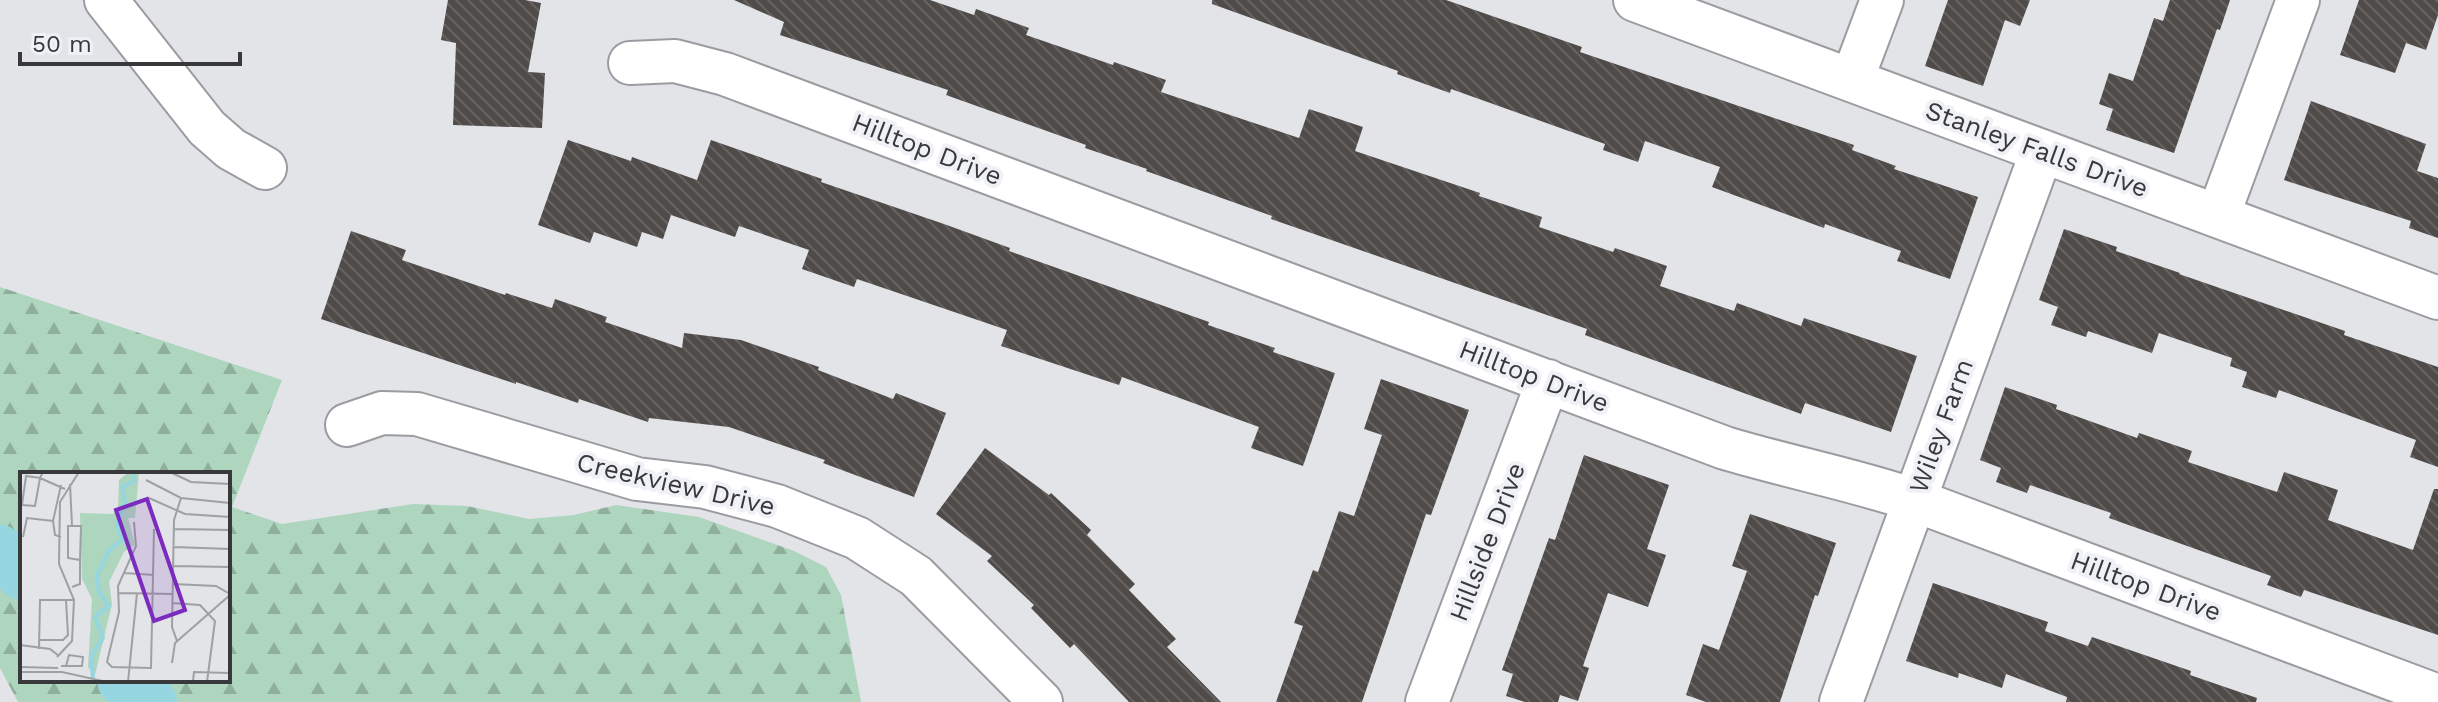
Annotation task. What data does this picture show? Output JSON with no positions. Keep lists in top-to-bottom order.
{
  "streets": {
    "street": [
      "Hilltop Drive",
      "Stanley Falls Drive",
      "Wiley Farm",
      "Creekview Drive",
      "Hillside Drive"
    ]
  },
  "crossings": [
    ["Hilltop Drive", "Wiley Farm"],
    ["Hilltop Drive", "Hillside Drive"],
    ["Stanley Falls Drive", "Wiley Farm"]
  ],
  "scale_bar": "50 m"
}
